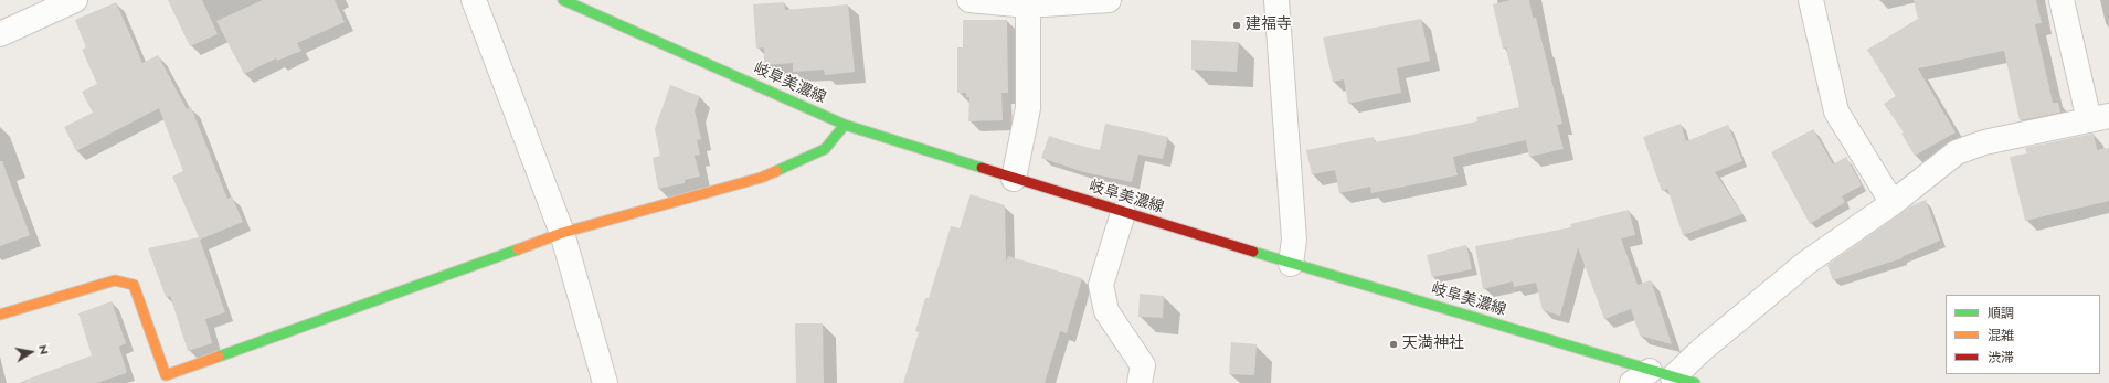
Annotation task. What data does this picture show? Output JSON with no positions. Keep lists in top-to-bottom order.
{
  "streets": {
    "main road": ["岐阜美濃線"]
  },
  "places": ["建福寺", "天満神社"],
  "legend": ["順調", "混雑", "渋滞"],
  "north": "right"
}
